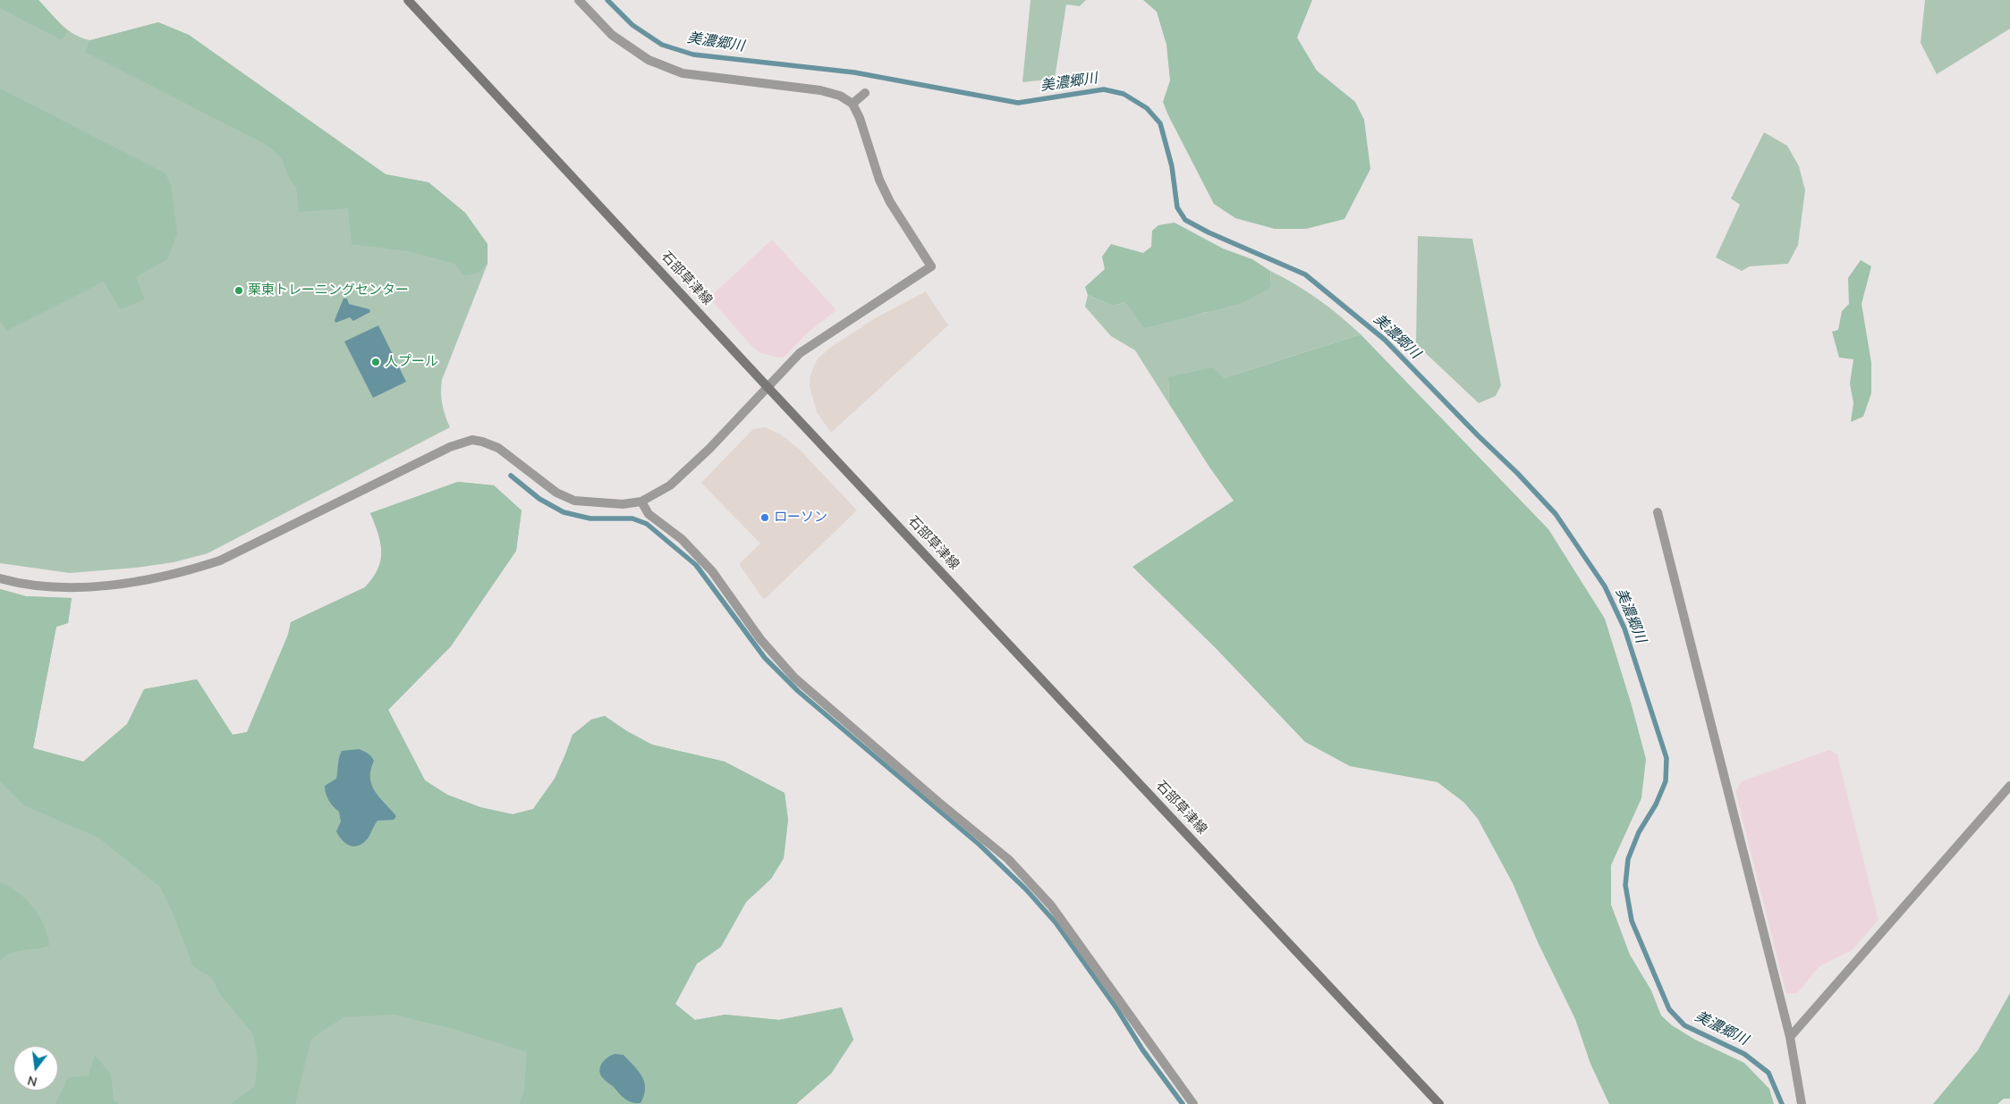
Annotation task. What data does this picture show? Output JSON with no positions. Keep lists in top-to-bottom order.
{
  "streets": {
    "main road": ["石部草津線"]
  },
  "water": ["美濃郷川"],
  "places": ["栗東トレーニングセンター", "人プール", "ローソン"],
  "north": "bottom"
}
